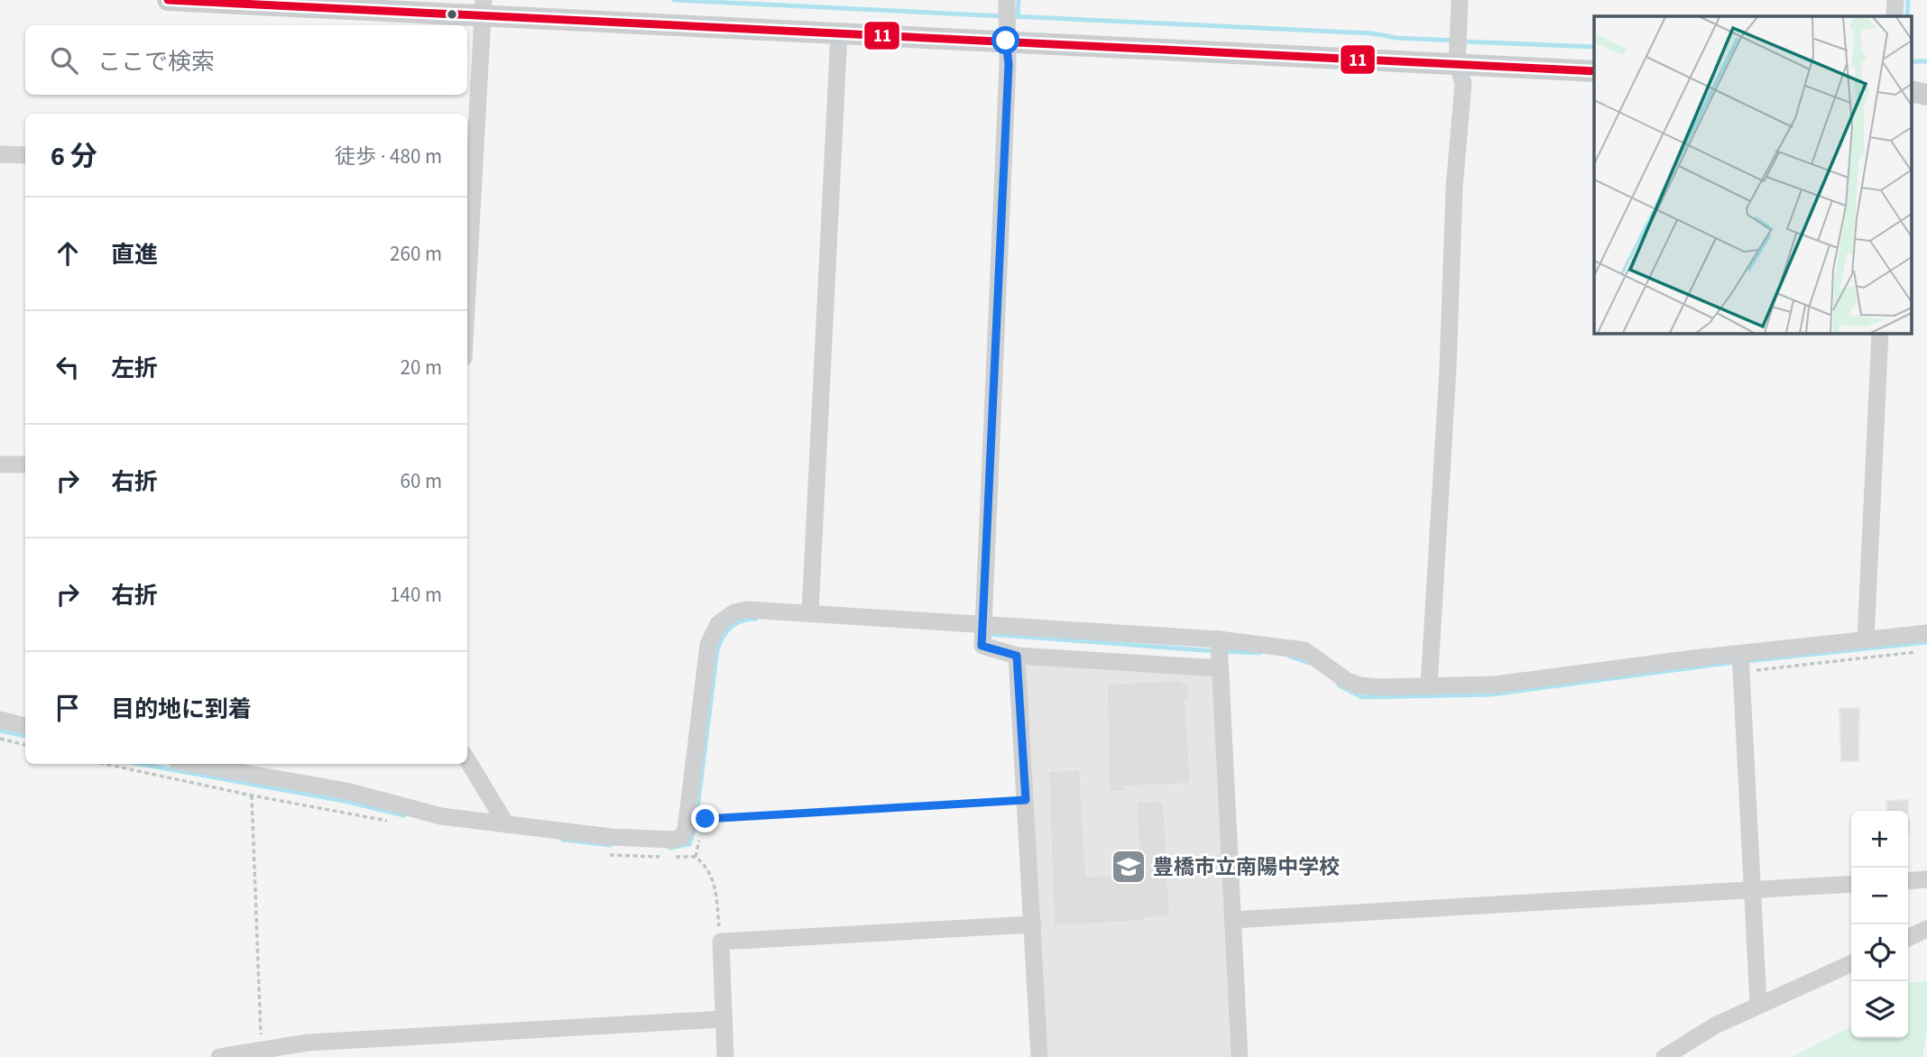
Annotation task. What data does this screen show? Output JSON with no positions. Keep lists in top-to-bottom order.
{
  "places": {
    "school or university": ["豊橋市立南陽中学校"]
  },
  "lines": ["transit line 11"],
  "page": {
    "search": "ここで検索",
    "heading": ["6 分", "徒歩 · 480 m"],
    "list": [
      ["直進", "260 m"],
      ["左折", "20 m"],
      ["右折", "60 m"],
      ["右折", "140 m"],
      "目的地に到着"
    ],
    "map_buttons": ["+", "−"]
  }
}
